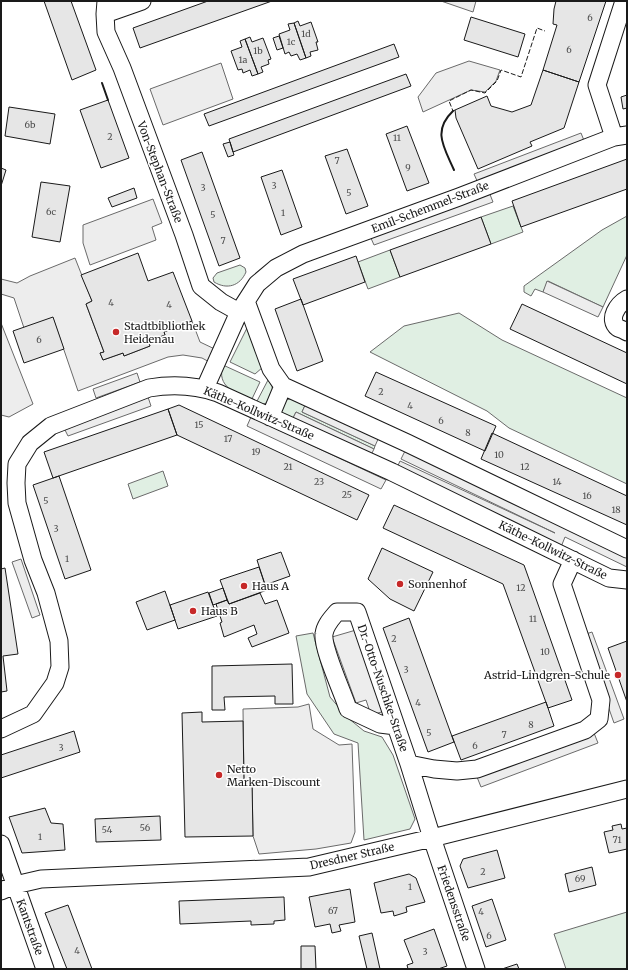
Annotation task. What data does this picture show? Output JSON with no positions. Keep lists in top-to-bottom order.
{
  "streets": {
    "street": [
      "Von-Stephan-Straße",
      "Emil-Schemmel-Straße",
      "Käthe-Kollwitz-Straße",
      "Dr.-Otto-Nuschke-Straße",
      "Dresdner Straße",
      "Friedensstraße",
      "Kantstraße"
    ]
  },
  "crossings": [
    ["Von-Stephan-Straße", "Emil-Schemmel-Straße"],
    ["Emil-Schemmel-Straße", "Käthe-Kollwitz-Straße"],
    ["Käthe-Kollwitz-Straße", "Dr.-Otto-Nuschke-Straße"],
    ["Dr.-Otto-Nuschke-Straße", "Dresdner Straße"],
    ["Dr.-Otto-Nuschke-Straße", "Friedensstraße"],
    ["Dresdner Straße", "Friedensstraße"],
    ["Dresdner Straße", "Kantstraße"]
  ],
  "places": [
    "Stadtbibliothek Heidenau",
    "Sonnenhof",
    "Haus A",
    "Haus B",
    "Astrid-Lindgren-Schule",
    "Netto Marken-Discount"
  ],
  "house_numbers": [
    "6",
    "1d",
    "1c",
    "6",
    "1b",
    "1a",
    "6b",
    "2",
    "11",
    "7",
    "9",
    "3",
    "3",
    "5",
    "6c",
    "1",
    "5",
    "7",
    "4",
    "4",
    "6",
    "2",
    "4",
    "6",
    "15",
    "8",
    "17",
    "19",
    "10",
    "21",
    "12",
    "23",
    "14",
    "25",
    "16",
    "5",
    "18",
    "3",
    "1",
    "12",
    "11",
    "2",
    "10",
    "3",
    "4",
    "8",
    "5",
    "7",
    "6",
    "3",
    "56",
    "54",
    "1",
    "71",
    "2",
    "69",
    "1",
    "67",
    "4",
    "6",
    "4",
    "3"
  ]
}
